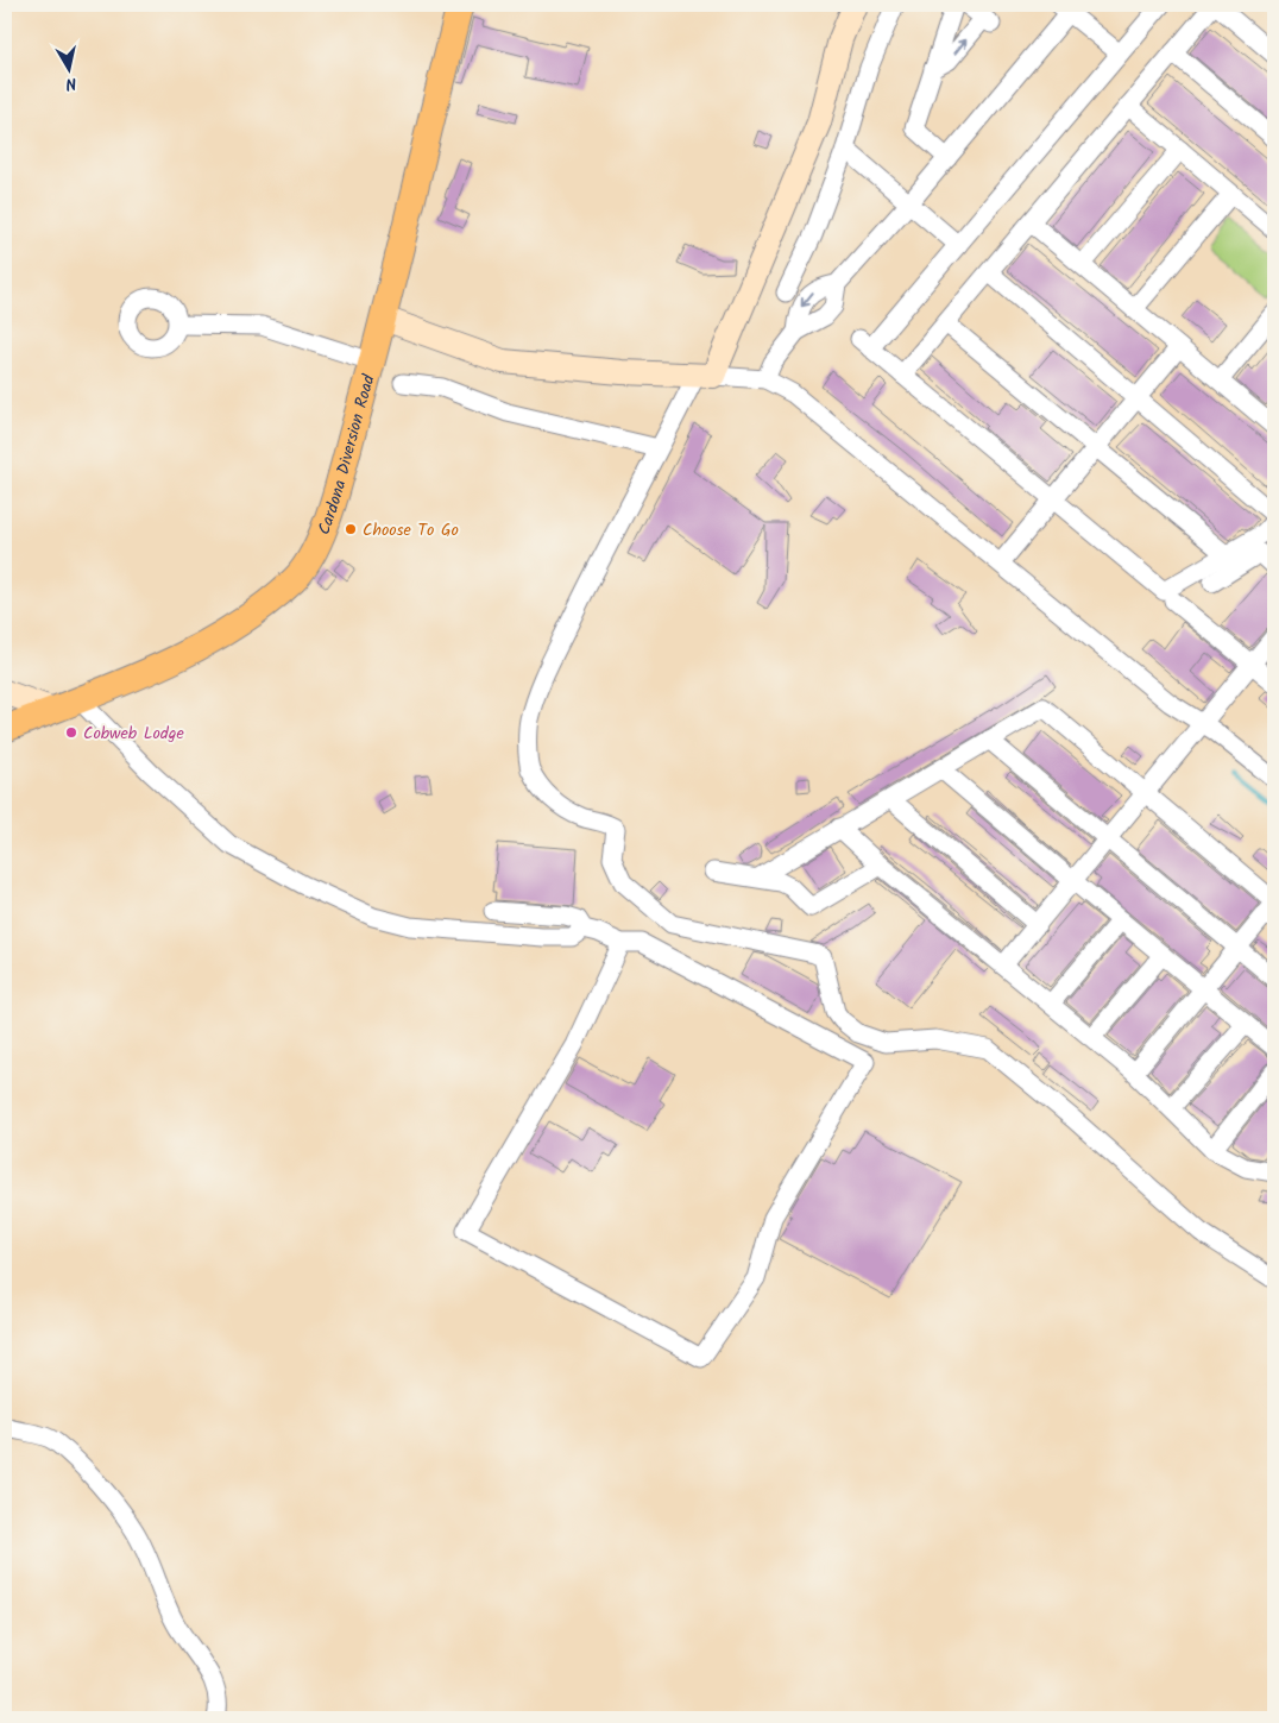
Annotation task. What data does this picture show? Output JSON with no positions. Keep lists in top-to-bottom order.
{
  "streets": {
    "main road": ["Cardona Diversion Road"]
  },
  "places": ["Choose To Go", "Cobweb Lodge"],
  "north": "bottom"
}
